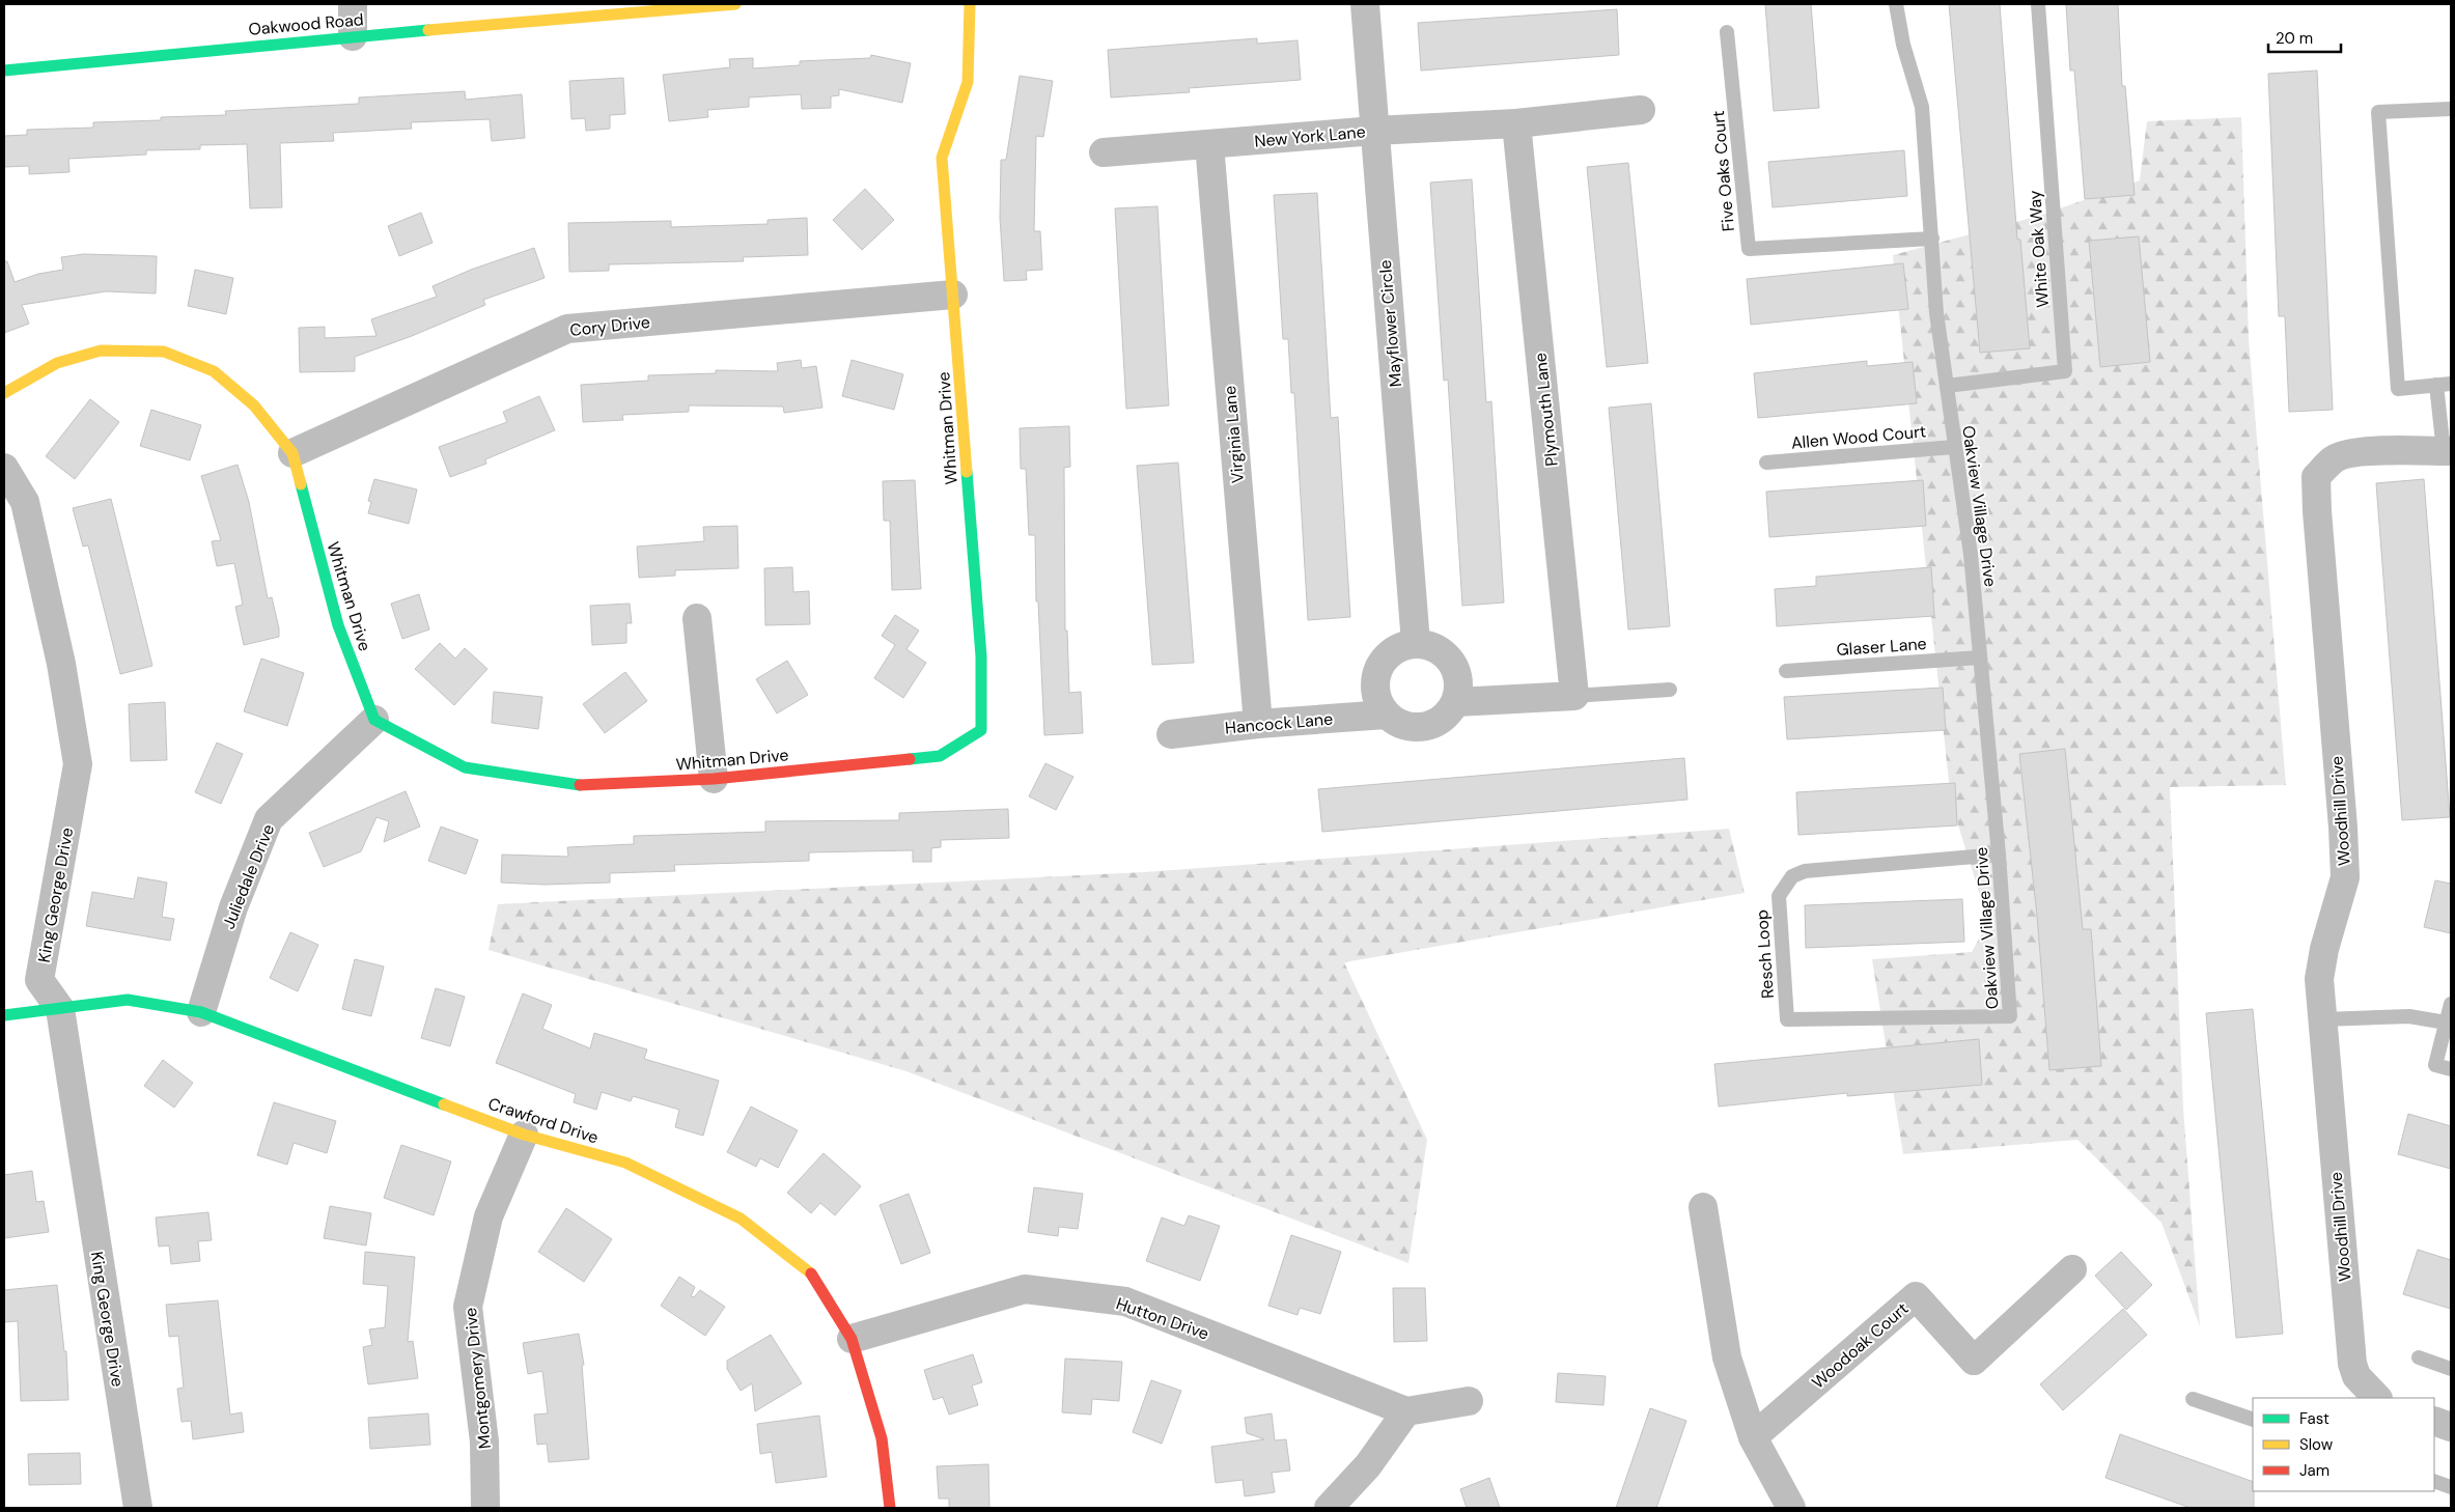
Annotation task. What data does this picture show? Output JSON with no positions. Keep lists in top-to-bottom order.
{
  "streets": {
    "street": [
      "Oakwood Road",
      "New York Lane",
      "Mayflower Circle",
      "Cory Drive",
      "Plymouth Lane",
      "Whitman Drive",
      "Virginia Lane",
      "Hancock Lane",
      "Woodhill Drive",
      "Juliedale Drive",
      "King George Drive",
      "Crawford Drive",
      "Hutton Drive",
      "Woodoak Court",
      "Montgomery Drive"
    ],
    "lane": [
      "Five Oaks Court",
      "White Oak Way",
      "Allen Wood Court",
      "Oakview Village Drive",
      "Glaser Lane",
      "Resch Loop"
    ]
  },
  "crossings": [
    ["New York Lane", "Mayflower Circle"],
    ["New York Lane", "Plymouth Lane"],
    ["New York Lane", "Virginia Lane"],
    ["Five Oaks Court", "Oakview Village Drive"],
    ["White Oak Way", "Oakview Village Drive"],
    ["Mayflower Circle", "Hancock Lane"],
    ["Cory Drive", "Whitman Drive"],
    ["Whitman Drive", "Juliedale Drive"],
    ["Virginia Lane", "Hancock Lane"],
    ["Allen Wood Court", "Oakview Village Drive"],
    ["Oakview Village Drive", "Glaser Lane"],
    ["Oakview Village Drive", "Resch Loop"],
    ["Juliedale Drive", "Crawford Drive"],
    ["King George Drive", "Crawford Drive"],
    ["Crawford Drive", "Hutton Drive"],
    ["Crawford Drive", "Montgomery Drive"]
  ],
  "legend": ["Fast", "Slow", "Jam"],
  "scale_bar": "20 m"
}
